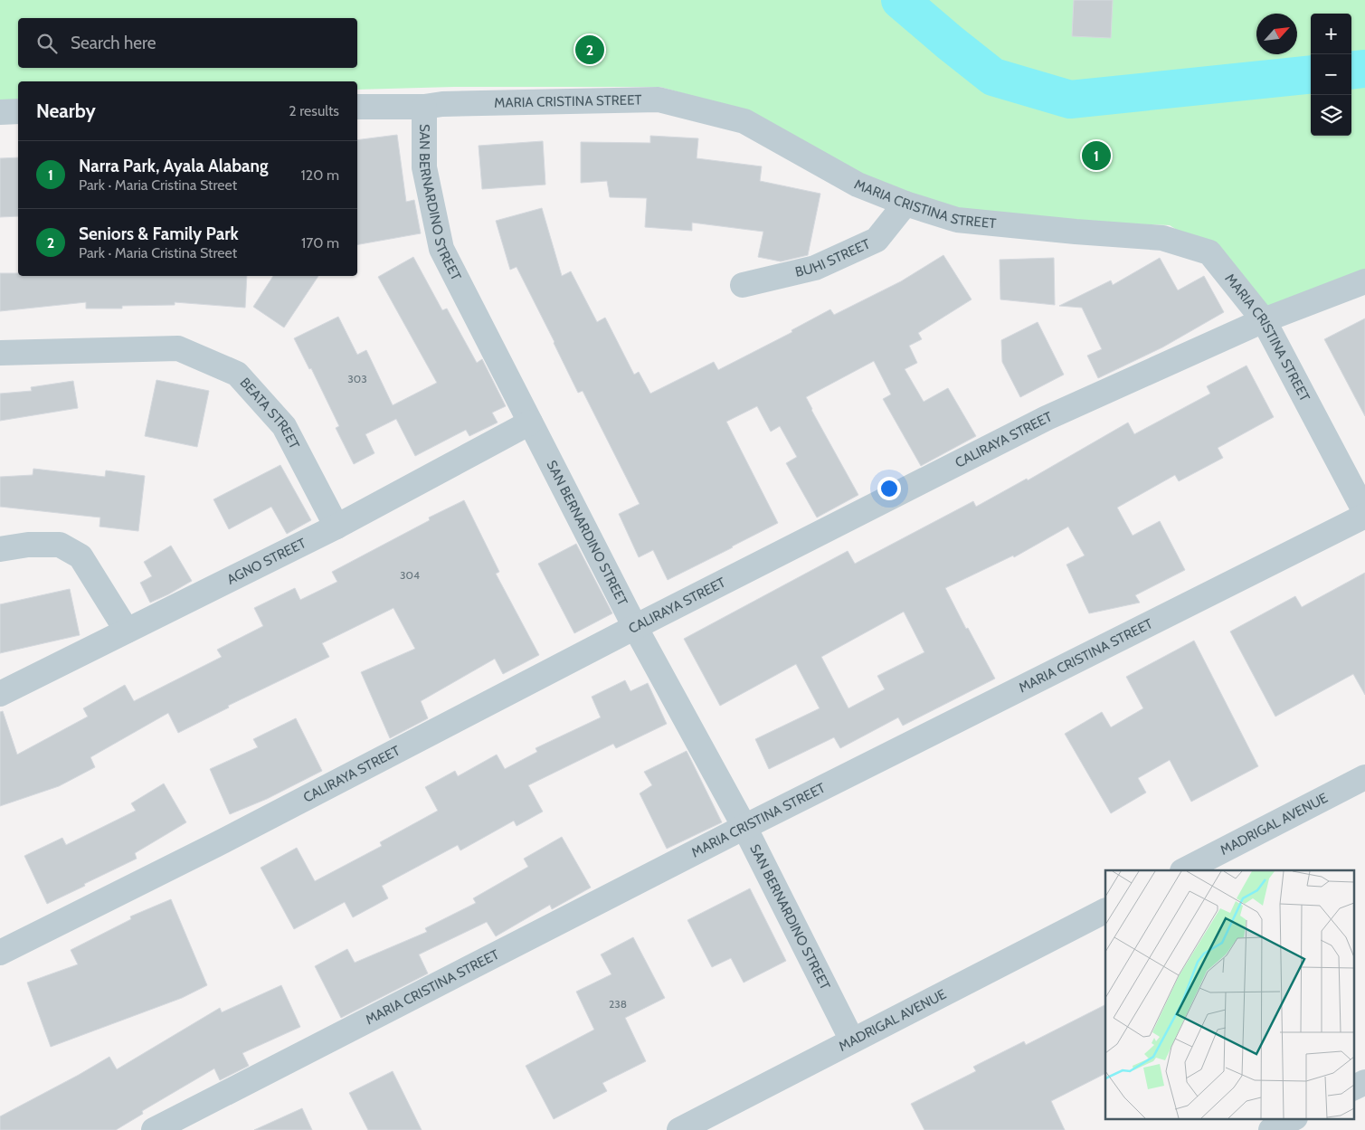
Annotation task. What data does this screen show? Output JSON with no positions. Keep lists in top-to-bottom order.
{
  "streets": {
    "street": [
      "MARIA CRISTINA STREET",
      "SAN BERNARDINO STREET",
      "BUHI STREET",
      "BEATA STREET",
      "CALIRAYA STREET",
      "AGNO STREET",
      "MADRIGAL AVENUE"
    ]
  },
  "crossings": [
    ["MARIA CRISTINA STREET", "SAN BERNARDINO STREET"],
    ["MARIA CRISTINA STREET", "BUHI STREET"],
    ["MARIA CRISTINA STREET", "CALIRAYA STREET"],
    ["SAN BERNARDINO STREET", "CALIRAYA STREET"],
    ["SAN BERNARDINO STREET", "AGNO STREET"],
    ["SAN BERNARDINO STREET", "MADRIGAL AVENUE"],
    ["BEATA STREET", "AGNO STREET"]
  ],
  "house_numbers": ["303", "304", "238"],
  "north": "top right",
  "page": {
    "map_buttons": ["+", "−"],
    "search": "Search here",
    "pins": ["2", "1"],
    "heading": ["Nearby", "2 results"],
    "list": [
      {
        "mark": "1",
        "name": "Narra Park, Ayala Alabang",
        "note": "Park · Maria Cristina Street",
        "value": "120 m"
      },
      {
        "mark": "2",
        "name": "Seniors & Family Park",
        "note": "Park · Maria Cristina Street",
        "value": "170 m"
      }
    ]
  }
}
